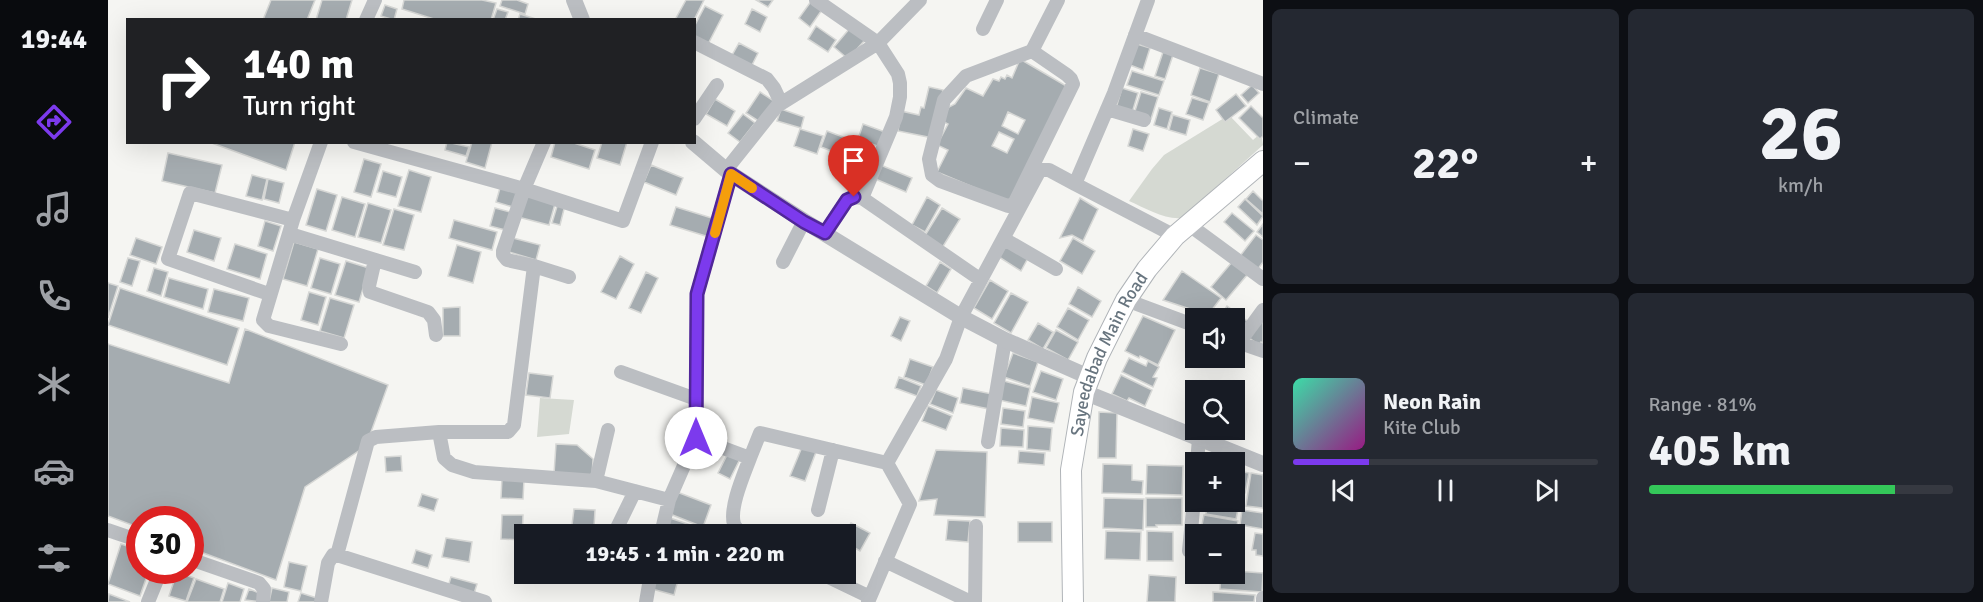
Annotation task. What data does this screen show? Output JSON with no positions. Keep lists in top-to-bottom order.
{
  "streets": {
    "main road": ["Sayeedabad Main Road"]
  },
  "page": {
    "tabs": "19:44",
    "tile": [
      "Climate",
      ["26", "km/h"],
      ["Range · 81%", "405 km"]
    ],
    "turn": ["140 m", "Turn right"],
    "heat": ["−", "22°", "+"],
    "map_buttons": ["+", "−"],
    "song": ["Neon Rain", "Kite Club"],
    "limit": "30",
    "trip": "19:45 · 1 min · 220 m"
  }
}
